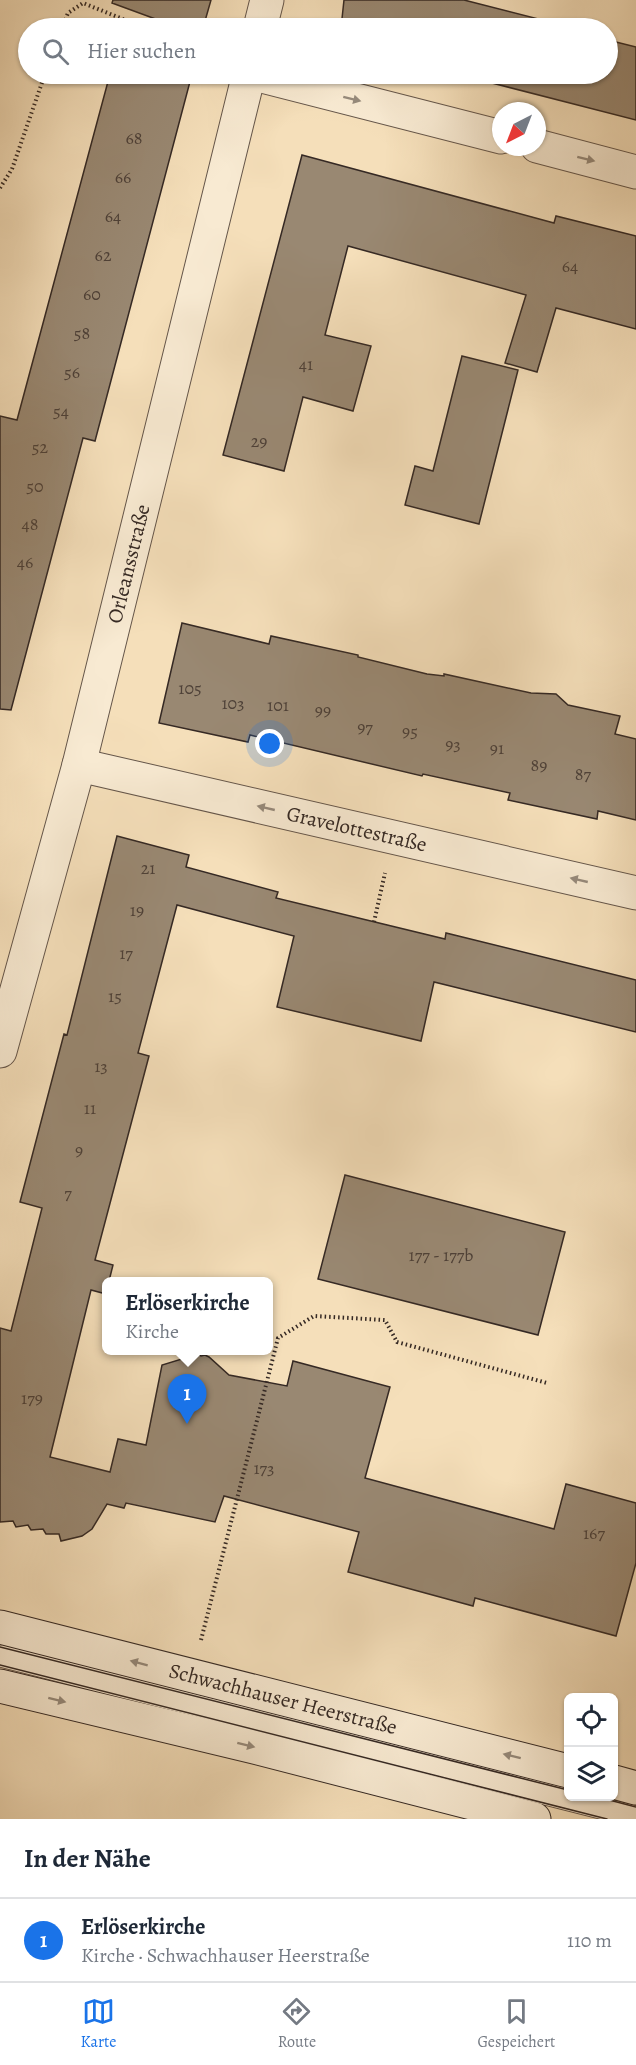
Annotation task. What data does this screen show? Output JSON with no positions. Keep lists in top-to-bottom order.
{
  "streets": {
    "street": ["Orleansstraße", "Gravelottestraße", "Schwachhauser Heerstraße"]
  },
  "crossings": [
    ["Orleansstraße", "Gravelottestraße"]
  ],
  "one_way": ["Gravelottestraße"],
  "house_numbers": [
    "68",
    "66",
    "64",
    "62",
    "64",
    "60",
    "58",
    "41",
    "56",
    "54",
    "29",
    "52",
    "50",
    "48",
    "46",
    "105",
    "103",
    "101",
    "99",
    "97",
    "95",
    "93",
    "91",
    "89",
    "87",
    "21",
    "19",
    "17",
    "15",
    "13",
    "11",
    "9",
    "7",
    "177 - 177b",
    "179",
    "173",
    "167"
  ],
  "north": "bottom left",
  "page": {
    "search": "Hier suchen",
    "popup": ["Erlöserkirche", "Kirche"],
    "pins": "1",
    "heading": "In der Nähe",
    "list": [
      {
        "mark": "1",
        "name": "Erlöserkirche",
        "note": "Kirche · Schwachhauser Heerstraße",
        "value": "110 m"
      }
    ],
    "nav": ["Karte", "Route", "Gespeichert"]
  }
}
